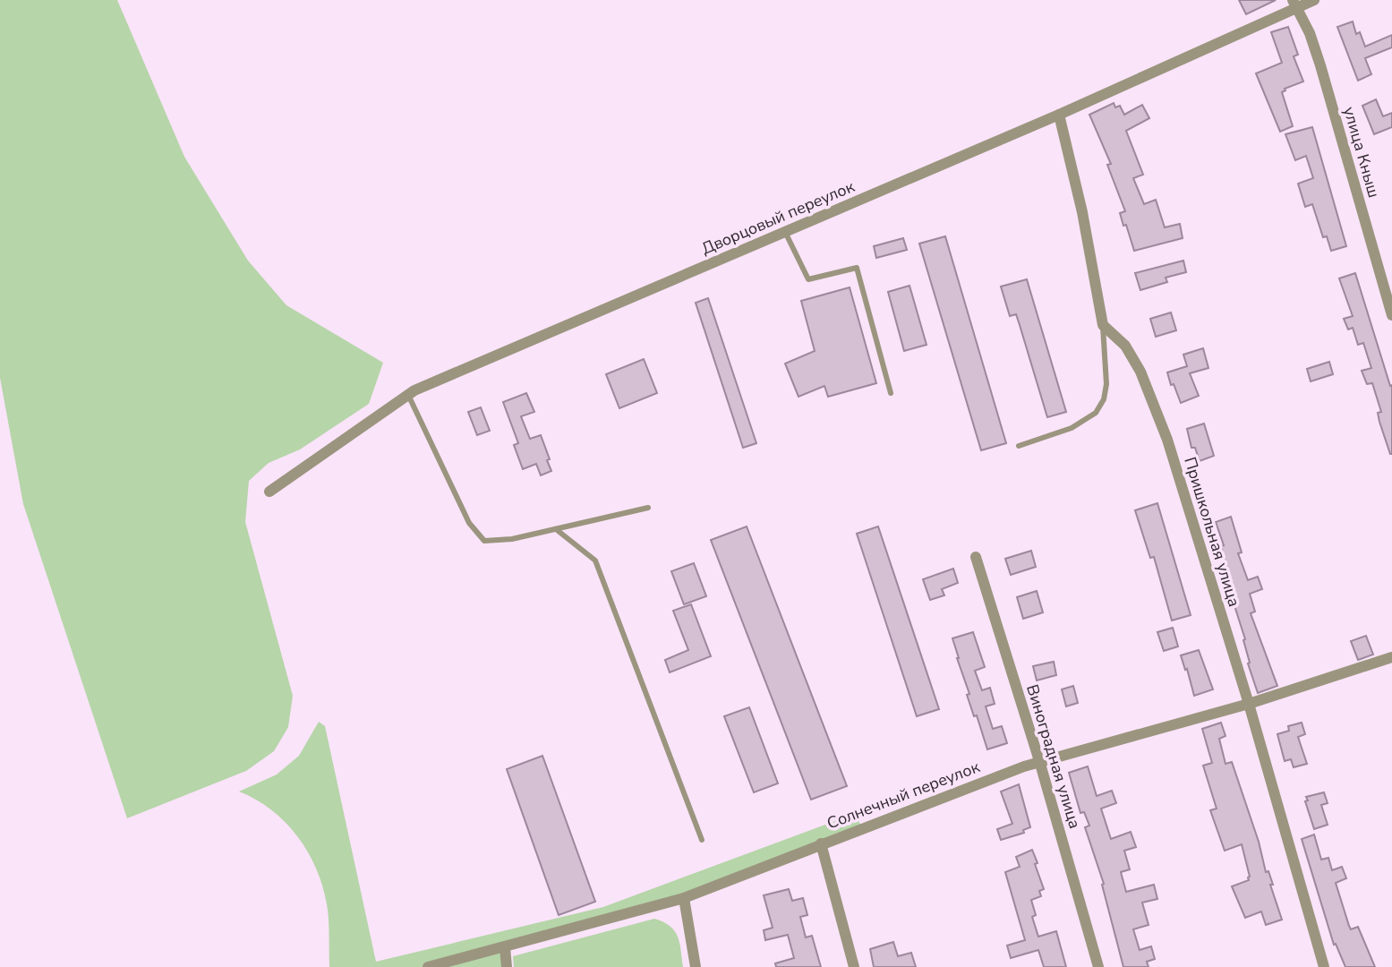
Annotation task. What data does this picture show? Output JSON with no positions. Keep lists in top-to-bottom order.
{
  "streets": {
    "street": [
      "улица Кныш",
      "Дворцовый переулок",
      "Пришкольная улица",
      "Виноградная улица",
      "Солнечный переулок"
    ]
  },
  "crossings": [
    ["улица Кныш", "Дворцовый переулок"],
    ["Пришкольная улица", "Солнечный переулок"],
    ["Виноградная улица", "Солнечный переулок"]
  ]
}
